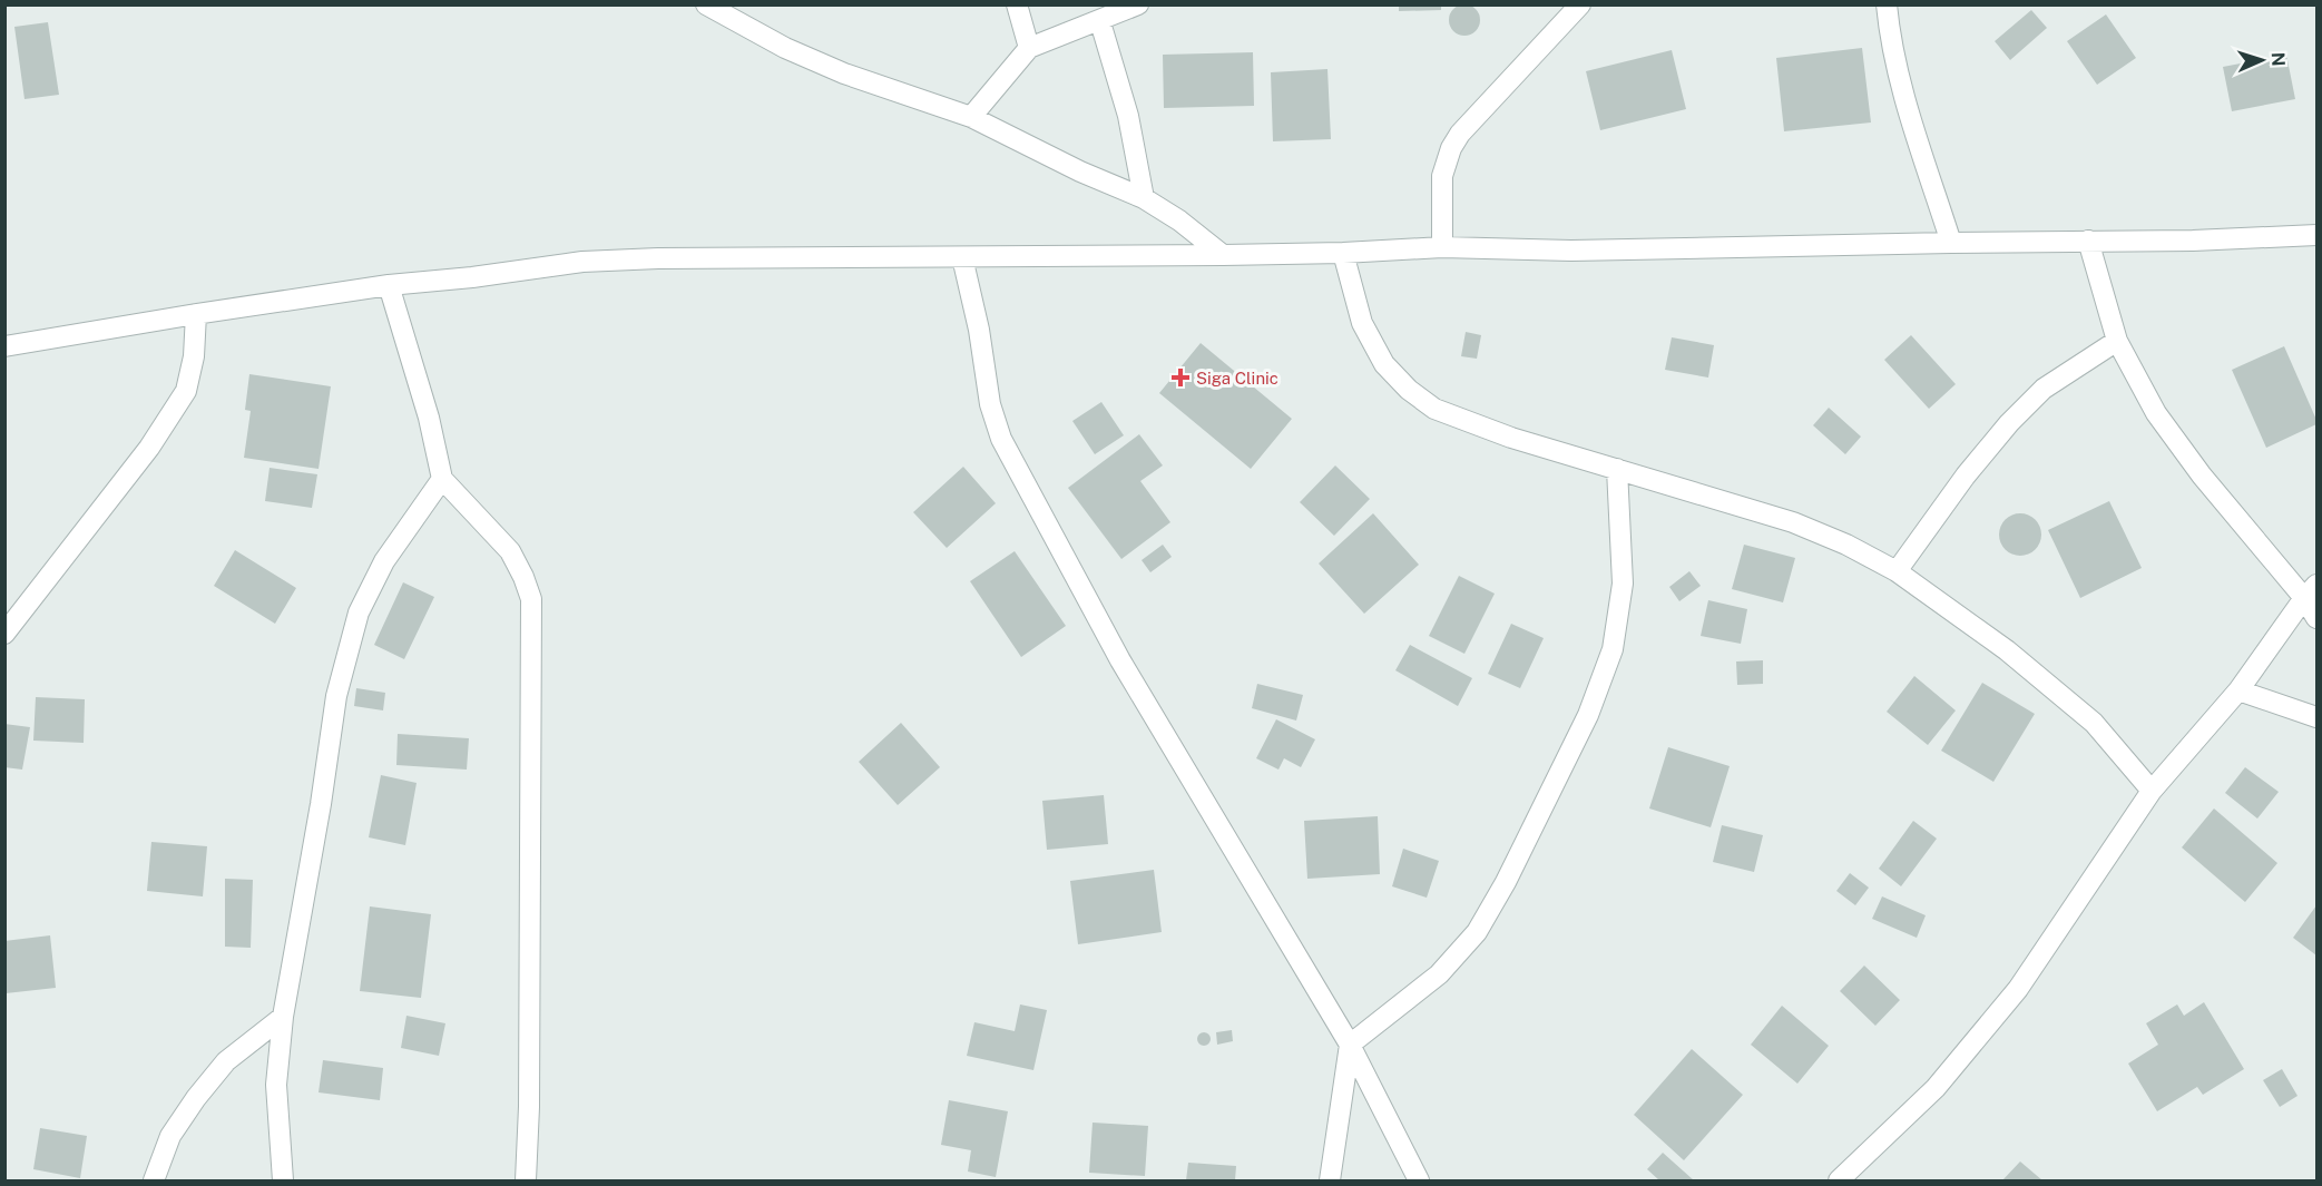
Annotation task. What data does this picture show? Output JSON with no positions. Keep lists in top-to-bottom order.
{
  "places": {
    "health": ["Siga Clinic"]
  },
  "north": "right"
}
